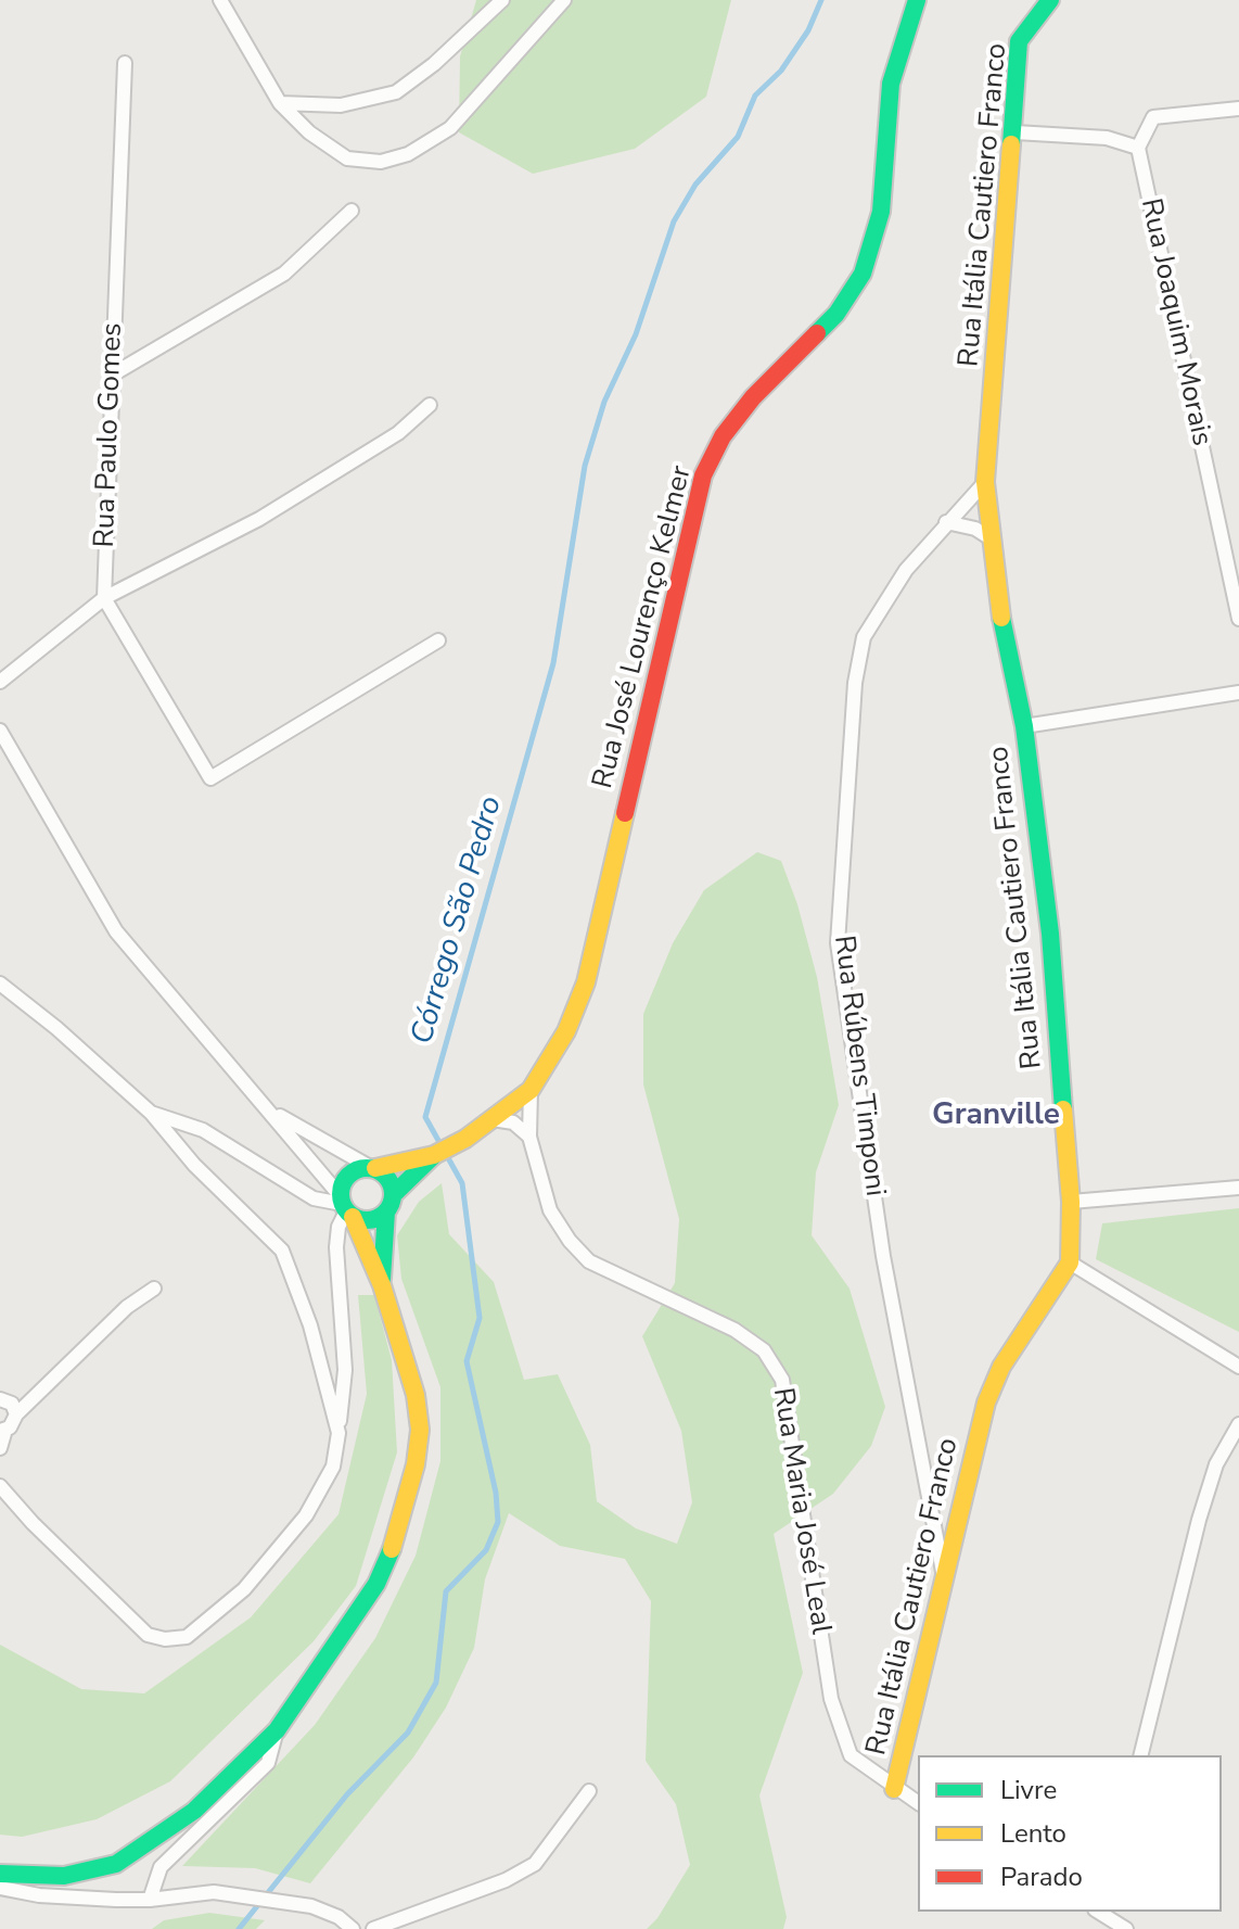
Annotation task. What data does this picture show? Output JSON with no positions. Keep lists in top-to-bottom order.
{
  "streets": {
    "main road": ["Rua Itália Cautiero Franco", "Rua José Lourenço Kelmer"],
    "street": [
      "Rua Joaquim Morais",
      "Rua Paulo Gomes",
      "Rua Rúbens Timponi",
      "Rua Maria José Leal"
    ]
  },
  "crossings": [
    ["Rua Itália Cautiero Franco", "Rua Rúbens Timponi"],
    ["Rua Itália Cautiero Franco", "Rua Maria José Leal"],
    ["Rua José Lourenço Kelmer", "Rua Maria José Leal"]
  ],
  "districts": ["Granville"],
  "water": ["Córrego São Pedro"],
  "legend": ["Livre", "Lento", "Parado"]
}
